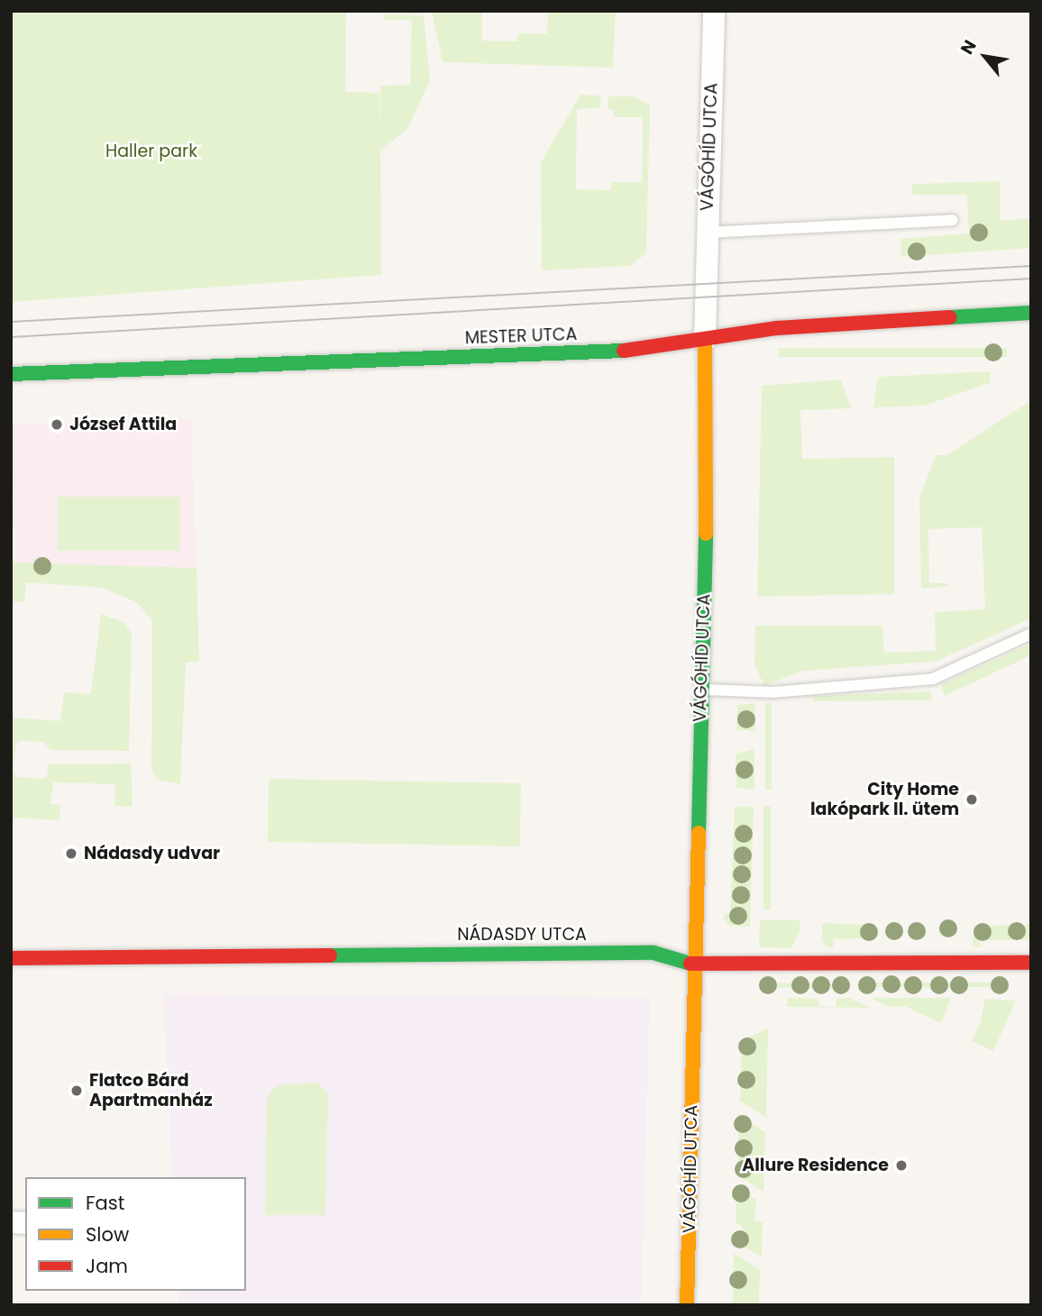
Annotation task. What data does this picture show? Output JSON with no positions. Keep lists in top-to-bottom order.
{
  "streets": {
    "street": ["VÁGÓHÍD UTCA", "MESTER UTCA", "NÁDASDY UTCA"]
  },
  "crossings": [
    ["VÁGÓHÍD UTCA", "MESTER UTCA"],
    ["VÁGÓHÍD UTCA", "NÁDASDY UTCA"]
  ],
  "parks": ["Haller park"],
  "places": [
    "József Attila",
    "City Home lakópark II. ütem",
    "Nádasdy udvar",
    "Flatco Bárd Apartmanház",
    "Allure Residence"
  ],
  "legend": ["Fast", "Slow", "Jam"],
  "north": "top left"
}
